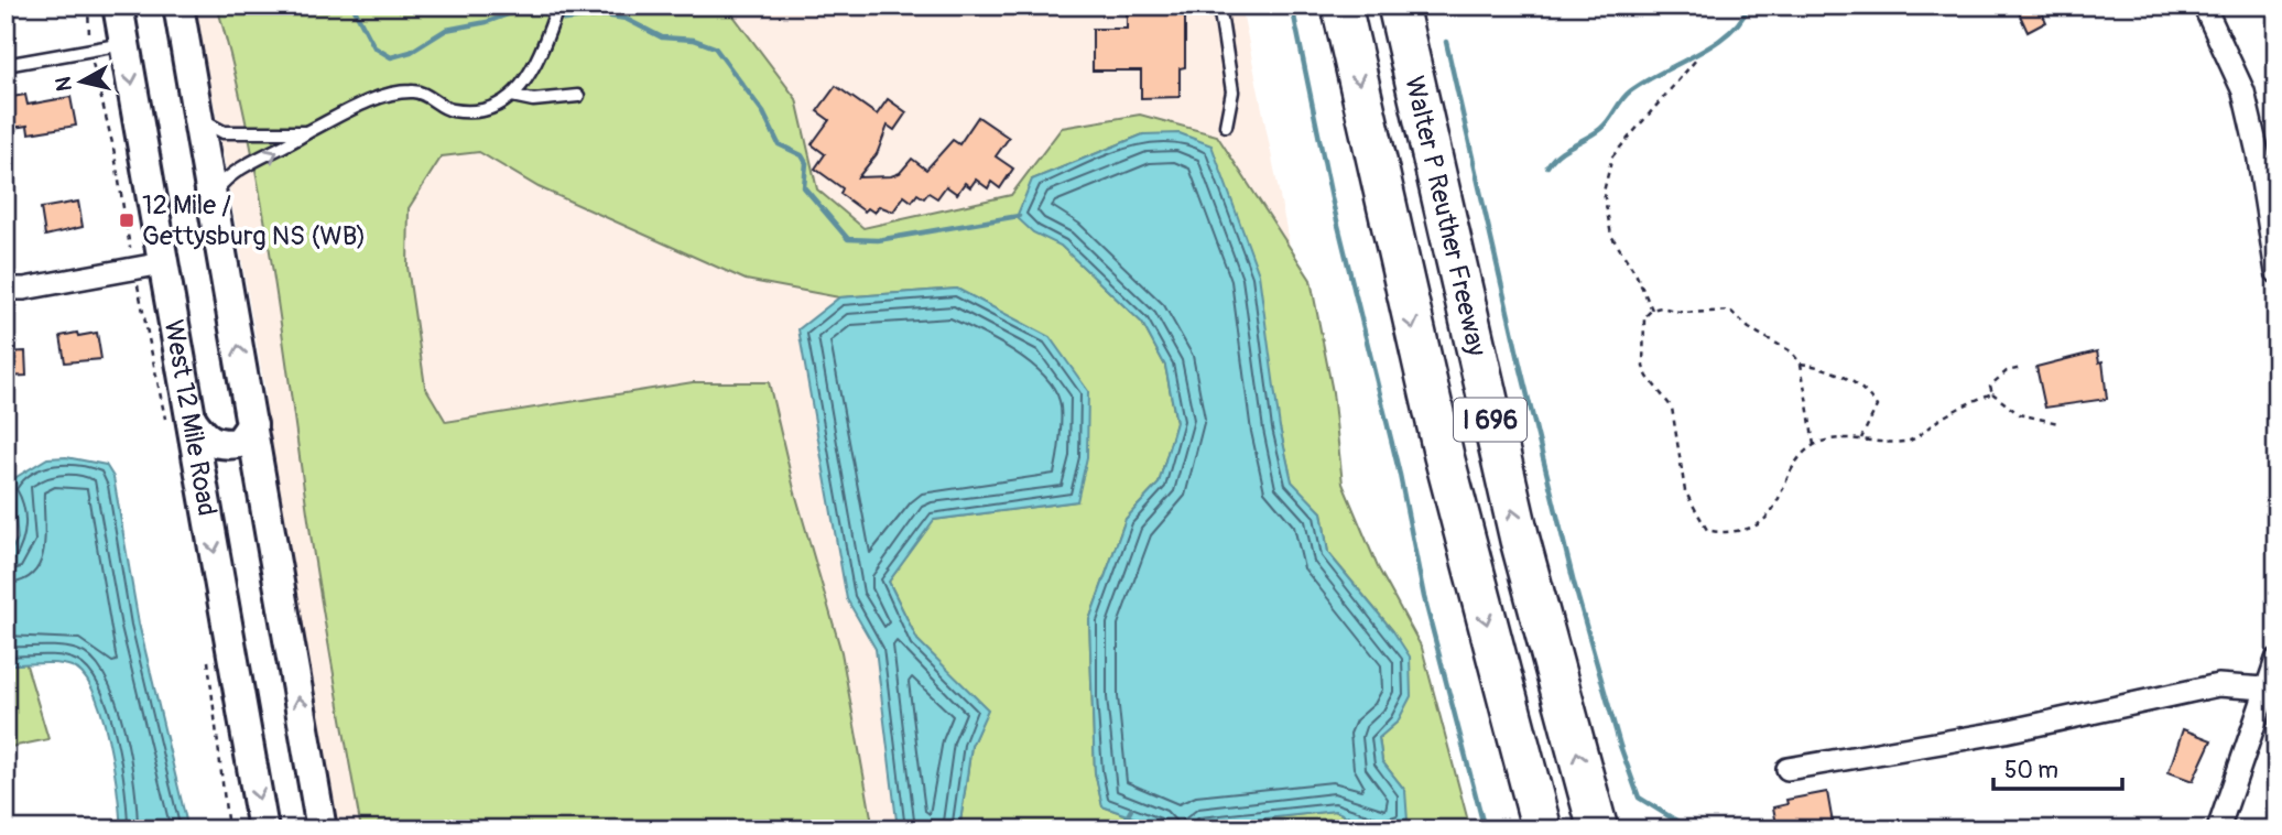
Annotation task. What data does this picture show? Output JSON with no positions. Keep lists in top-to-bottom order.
{
  "streets": {
    "highway": ["Walter P Reuther Freeway", "I 696"],
    "main road": ["West 12 Mile Road"]
  },
  "places": {
    "transit": ["12 Mile / Gettysburg NS (WB)"]
  },
  "scale_bar": "50 m",
  "north": "left"
}
